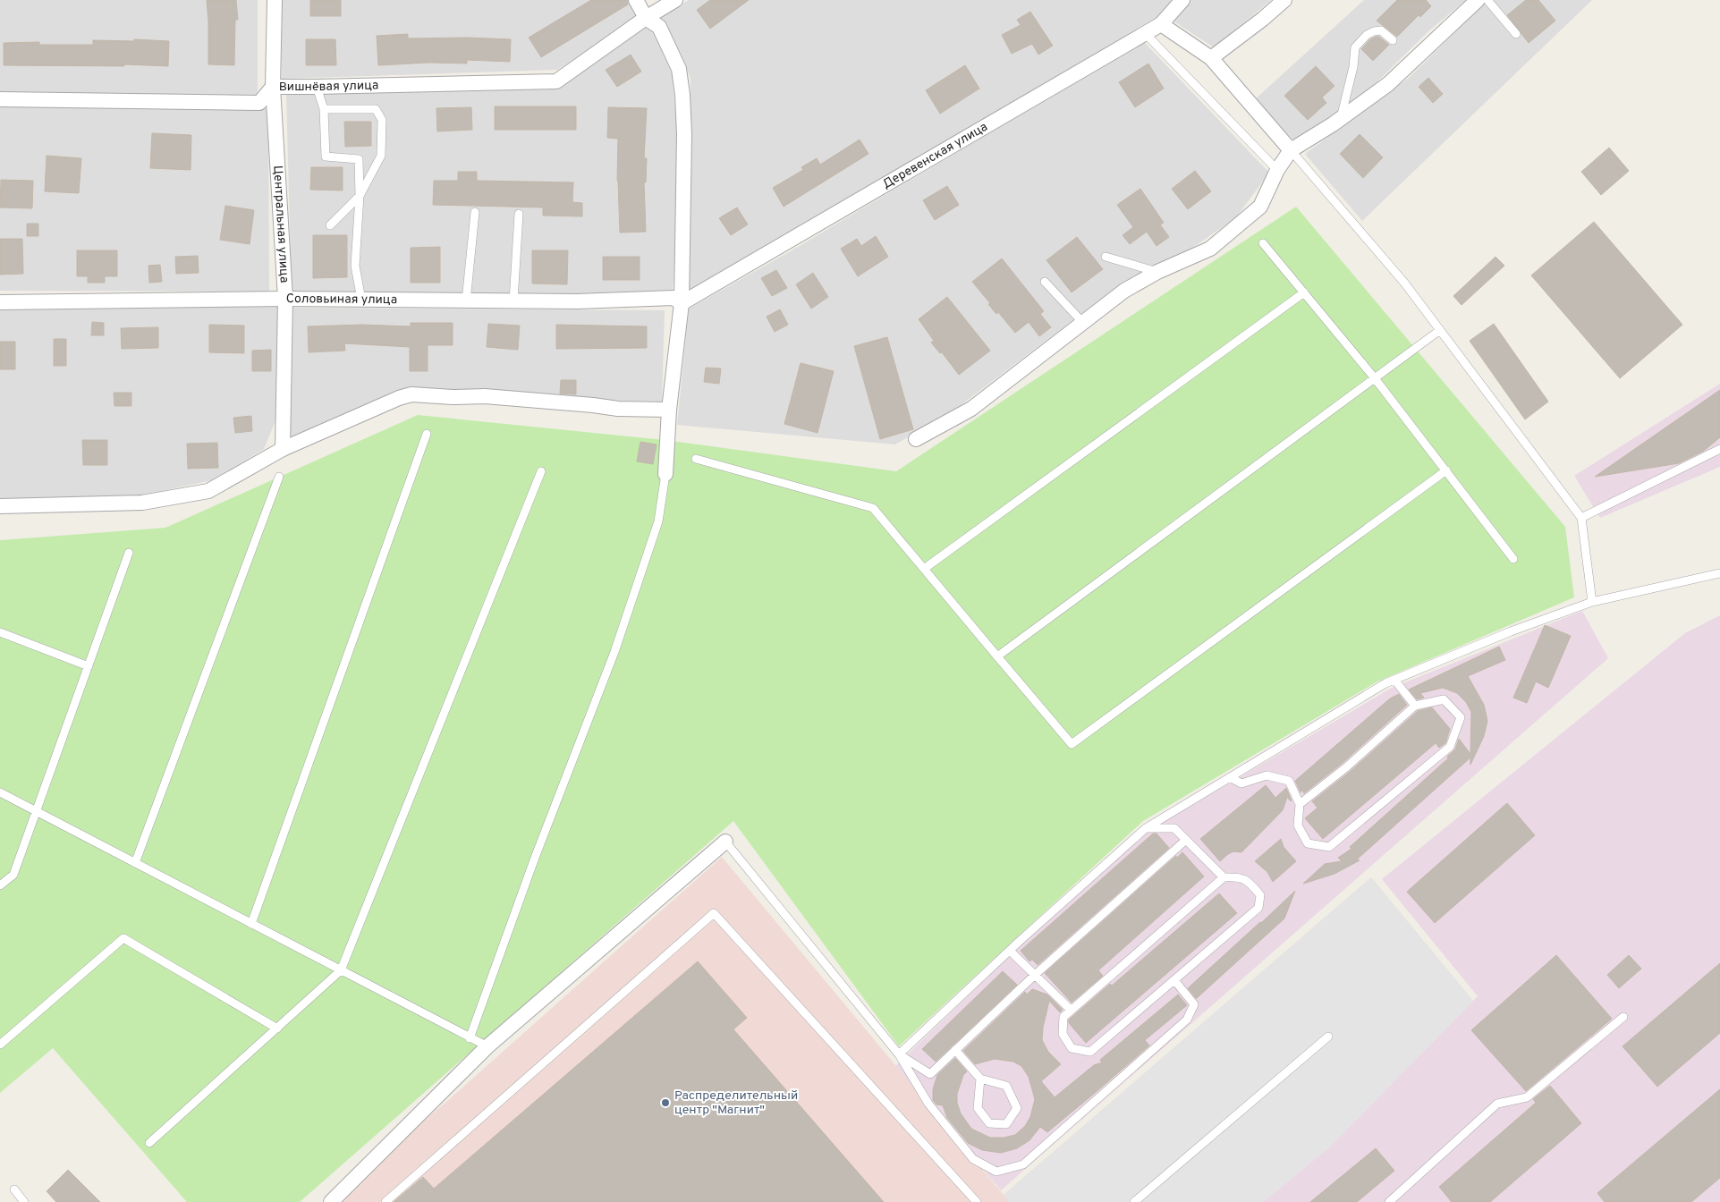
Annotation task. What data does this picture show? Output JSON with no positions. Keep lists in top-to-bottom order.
{
  "streets": {
    "street": [
      "Вишнёвая улица",
      "Деревенская улица",
      "Центральная улица",
      "Соловьиная улица"
    ]
  },
  "crossings": [
    ["Вишнёвая улица", "Центральная улица"],
    ["Деревенская улица", "Соловьиная улица"],
    ["Центральная улица", "Соловьиная улица"]
  ],
  "places": ["Распределительный центр \"Магнит\""]
}
